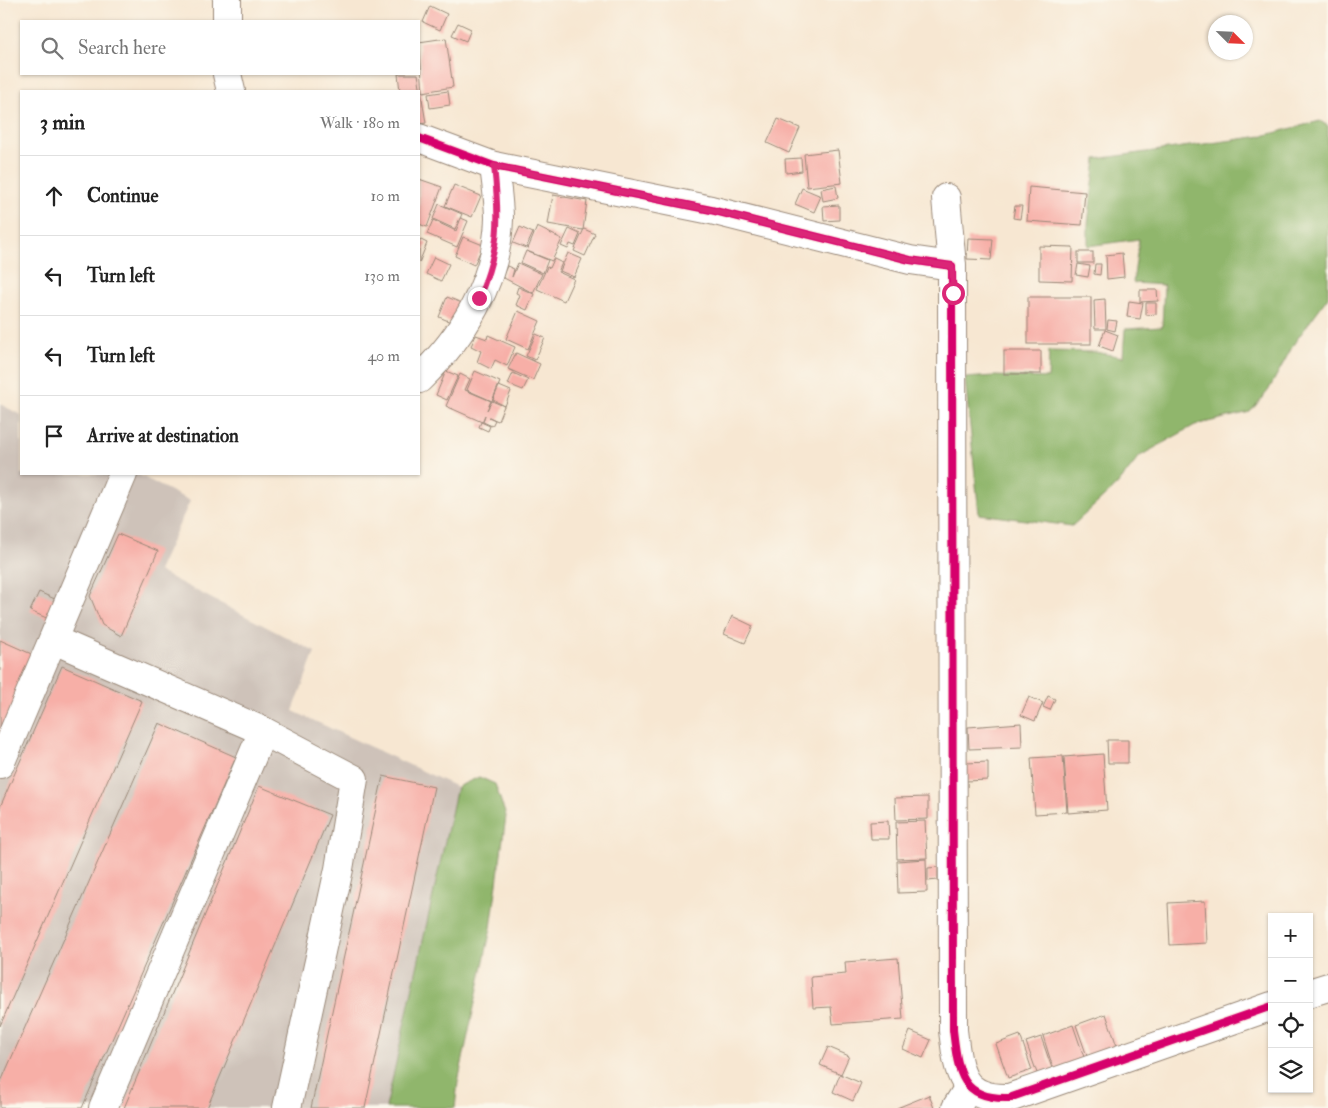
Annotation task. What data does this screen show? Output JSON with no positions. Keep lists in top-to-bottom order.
{
  "north": "bottom right",
  "page": {
    "search": "Search here",
    "heading": ["3 min", "Walk · 180 m"],
    "list": [
      ["Continue", "10 m"],
      ["Turn left", "130 m"],
      ["Turn left", "40 m"],
      "Arrive at destination"
    ],
    "map_buttons": ["+", "−"]
  }
}
